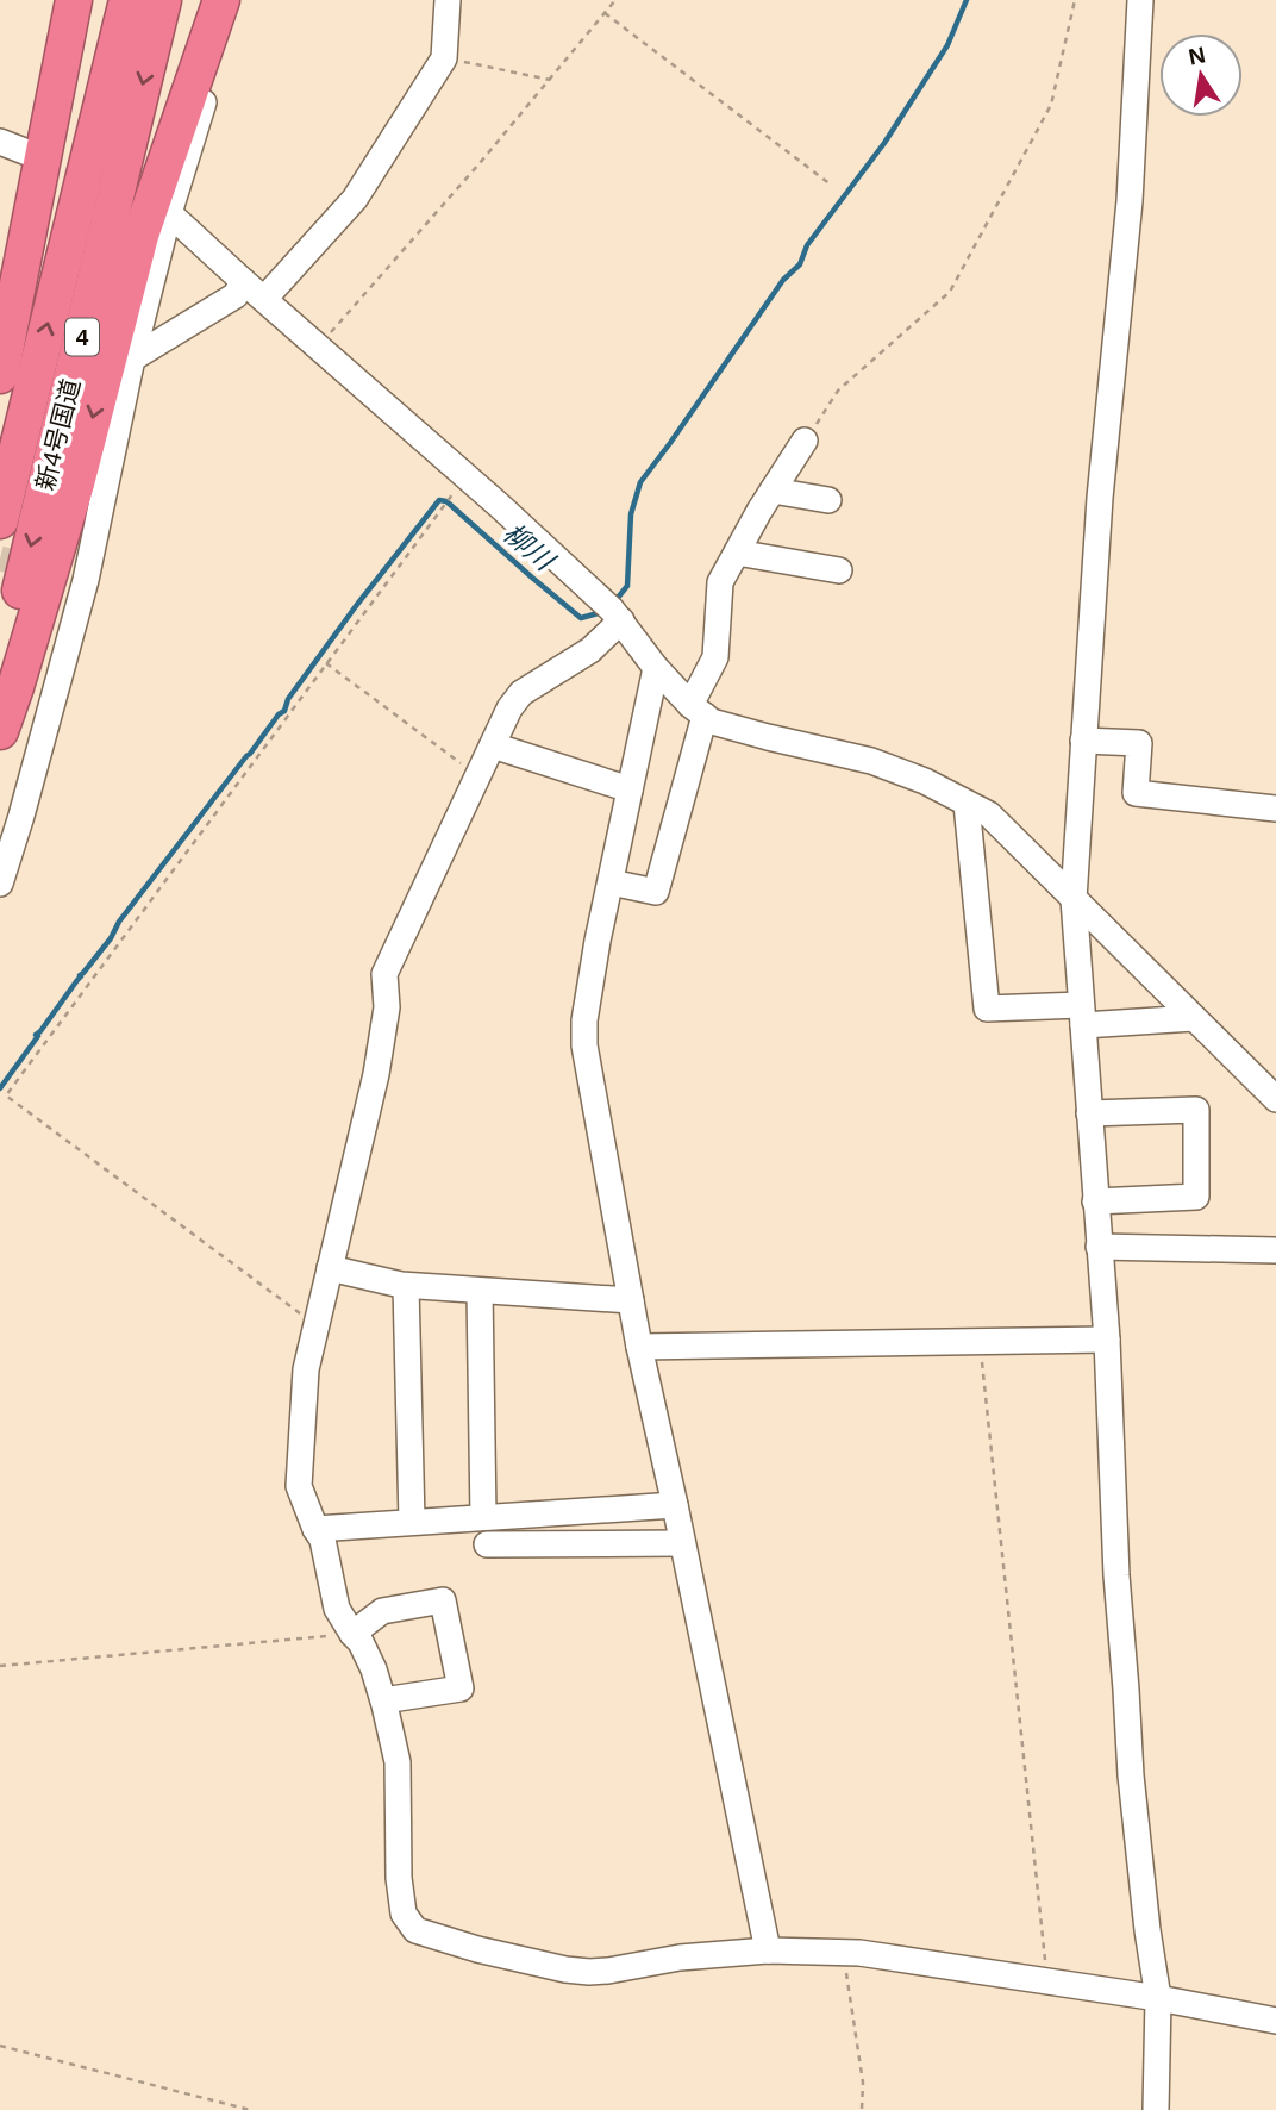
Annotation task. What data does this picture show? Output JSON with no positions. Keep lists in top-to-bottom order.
{
  "streets": {
    "highway": ["4", "新4号国道"]
  },
  "water": ["柳川"],
  "north": "top"
}
